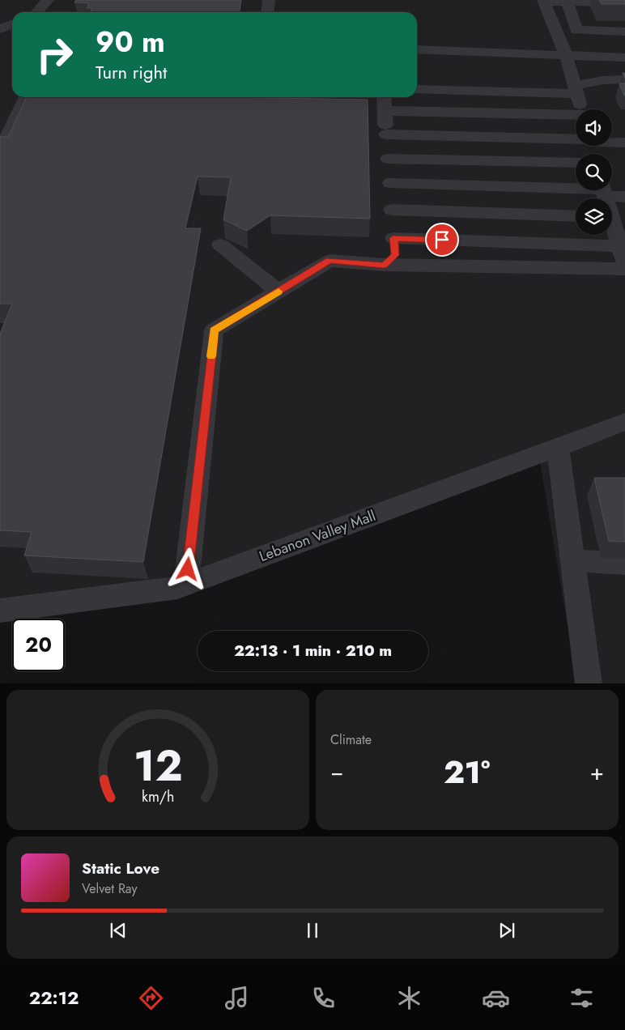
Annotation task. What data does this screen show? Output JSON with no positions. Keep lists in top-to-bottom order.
{
  "streets": {
    "lane": ["Lebanon Valley Mall"]
  },
  "page": {
    "turn": ["90 m", "Turn right"],
    "limit": "20",
    "trip": "22:13 · 1 min · 210 m",
    "tile": "Climate",
    "heat": ["−", "21°", "+"],
    "song": ["Static Love", "Velvet Ray"],
    "tabs": "22:12",
    "gauge": ["12", "km/h"]
  }
}
